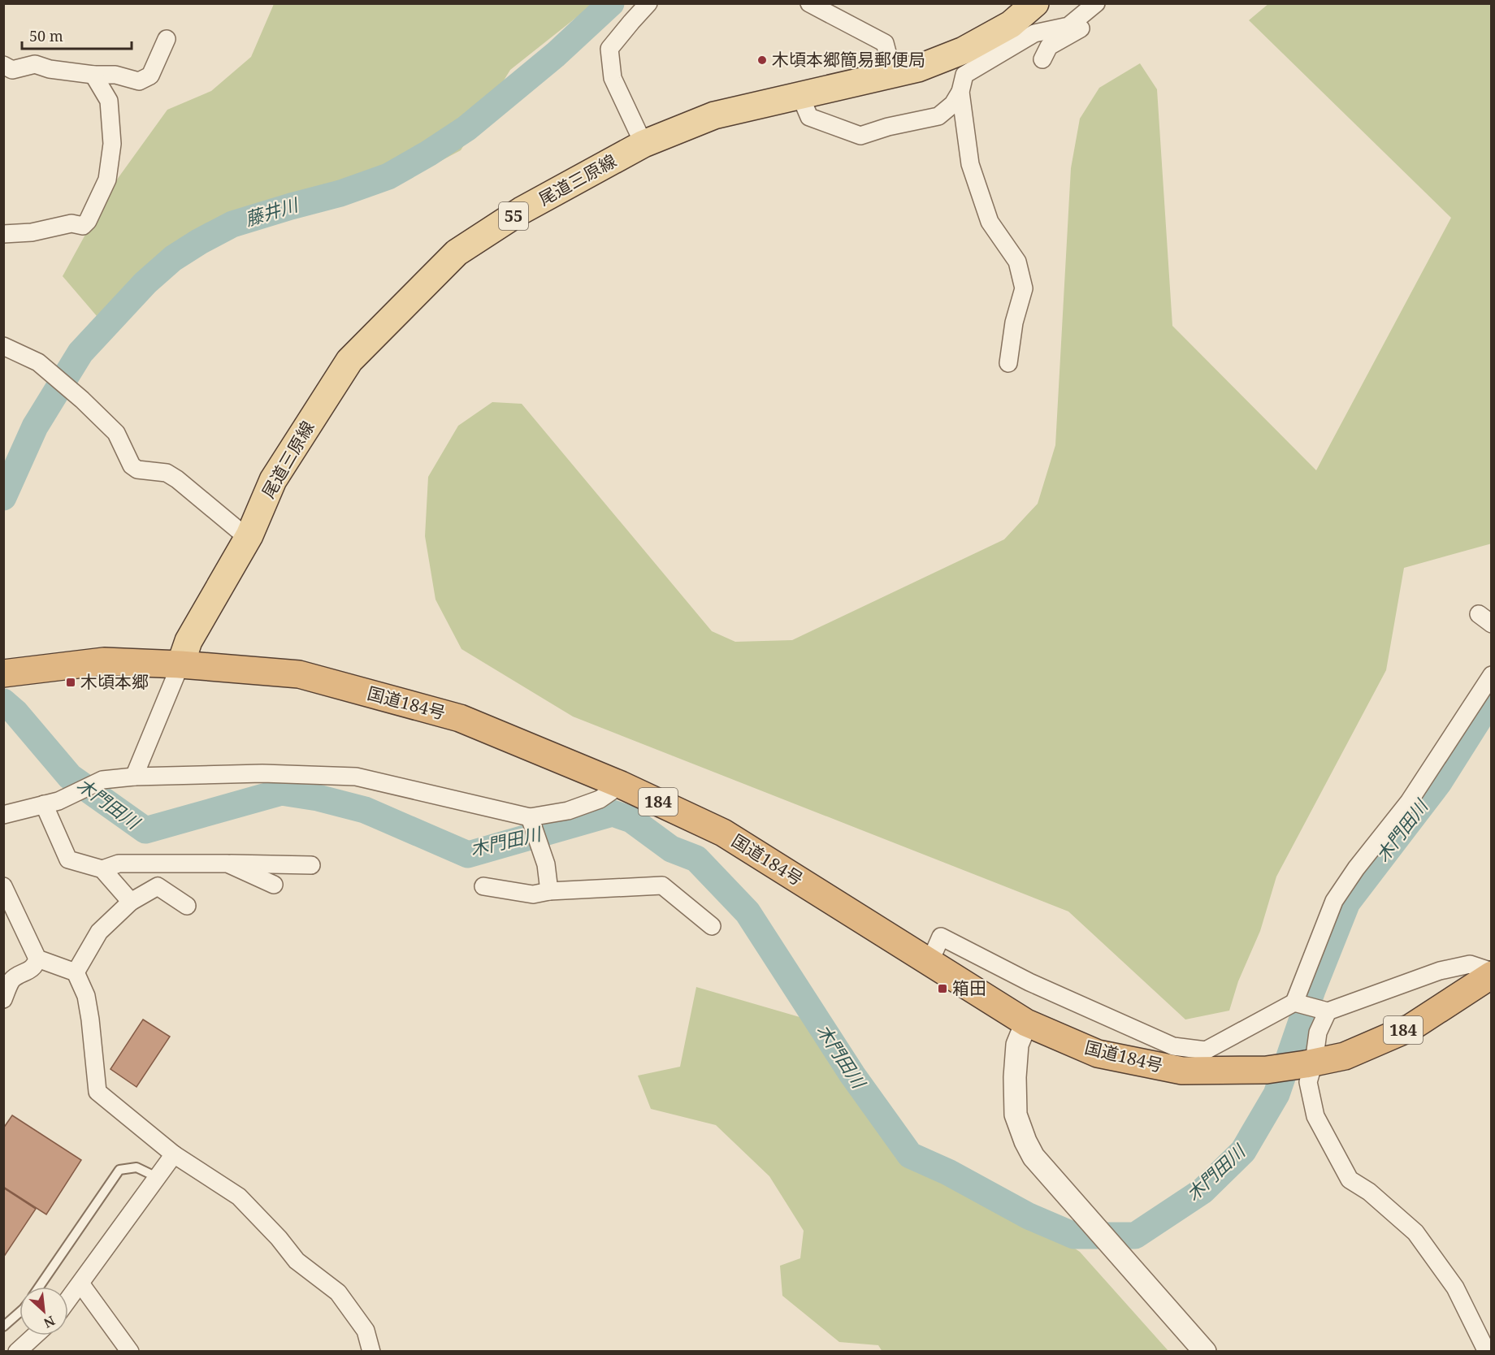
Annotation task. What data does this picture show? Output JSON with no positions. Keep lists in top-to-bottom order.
{
  "streets": {
    "highway": ["国道184号", "184"],
    "main road": ["尾道三原線", "55"]
  },
  "crossings": [
    ["尾道三原線", "国道184号"]
  ],
  "water": ["藤井川", "木門田川"],
  "places": {
    "other": ["木頃本郷簡易郵便局"],
    "transit": ["木頃本郷", "箱田"]
  },
  "scale_bar": "50 m",
  "north": "bottom right"
}
